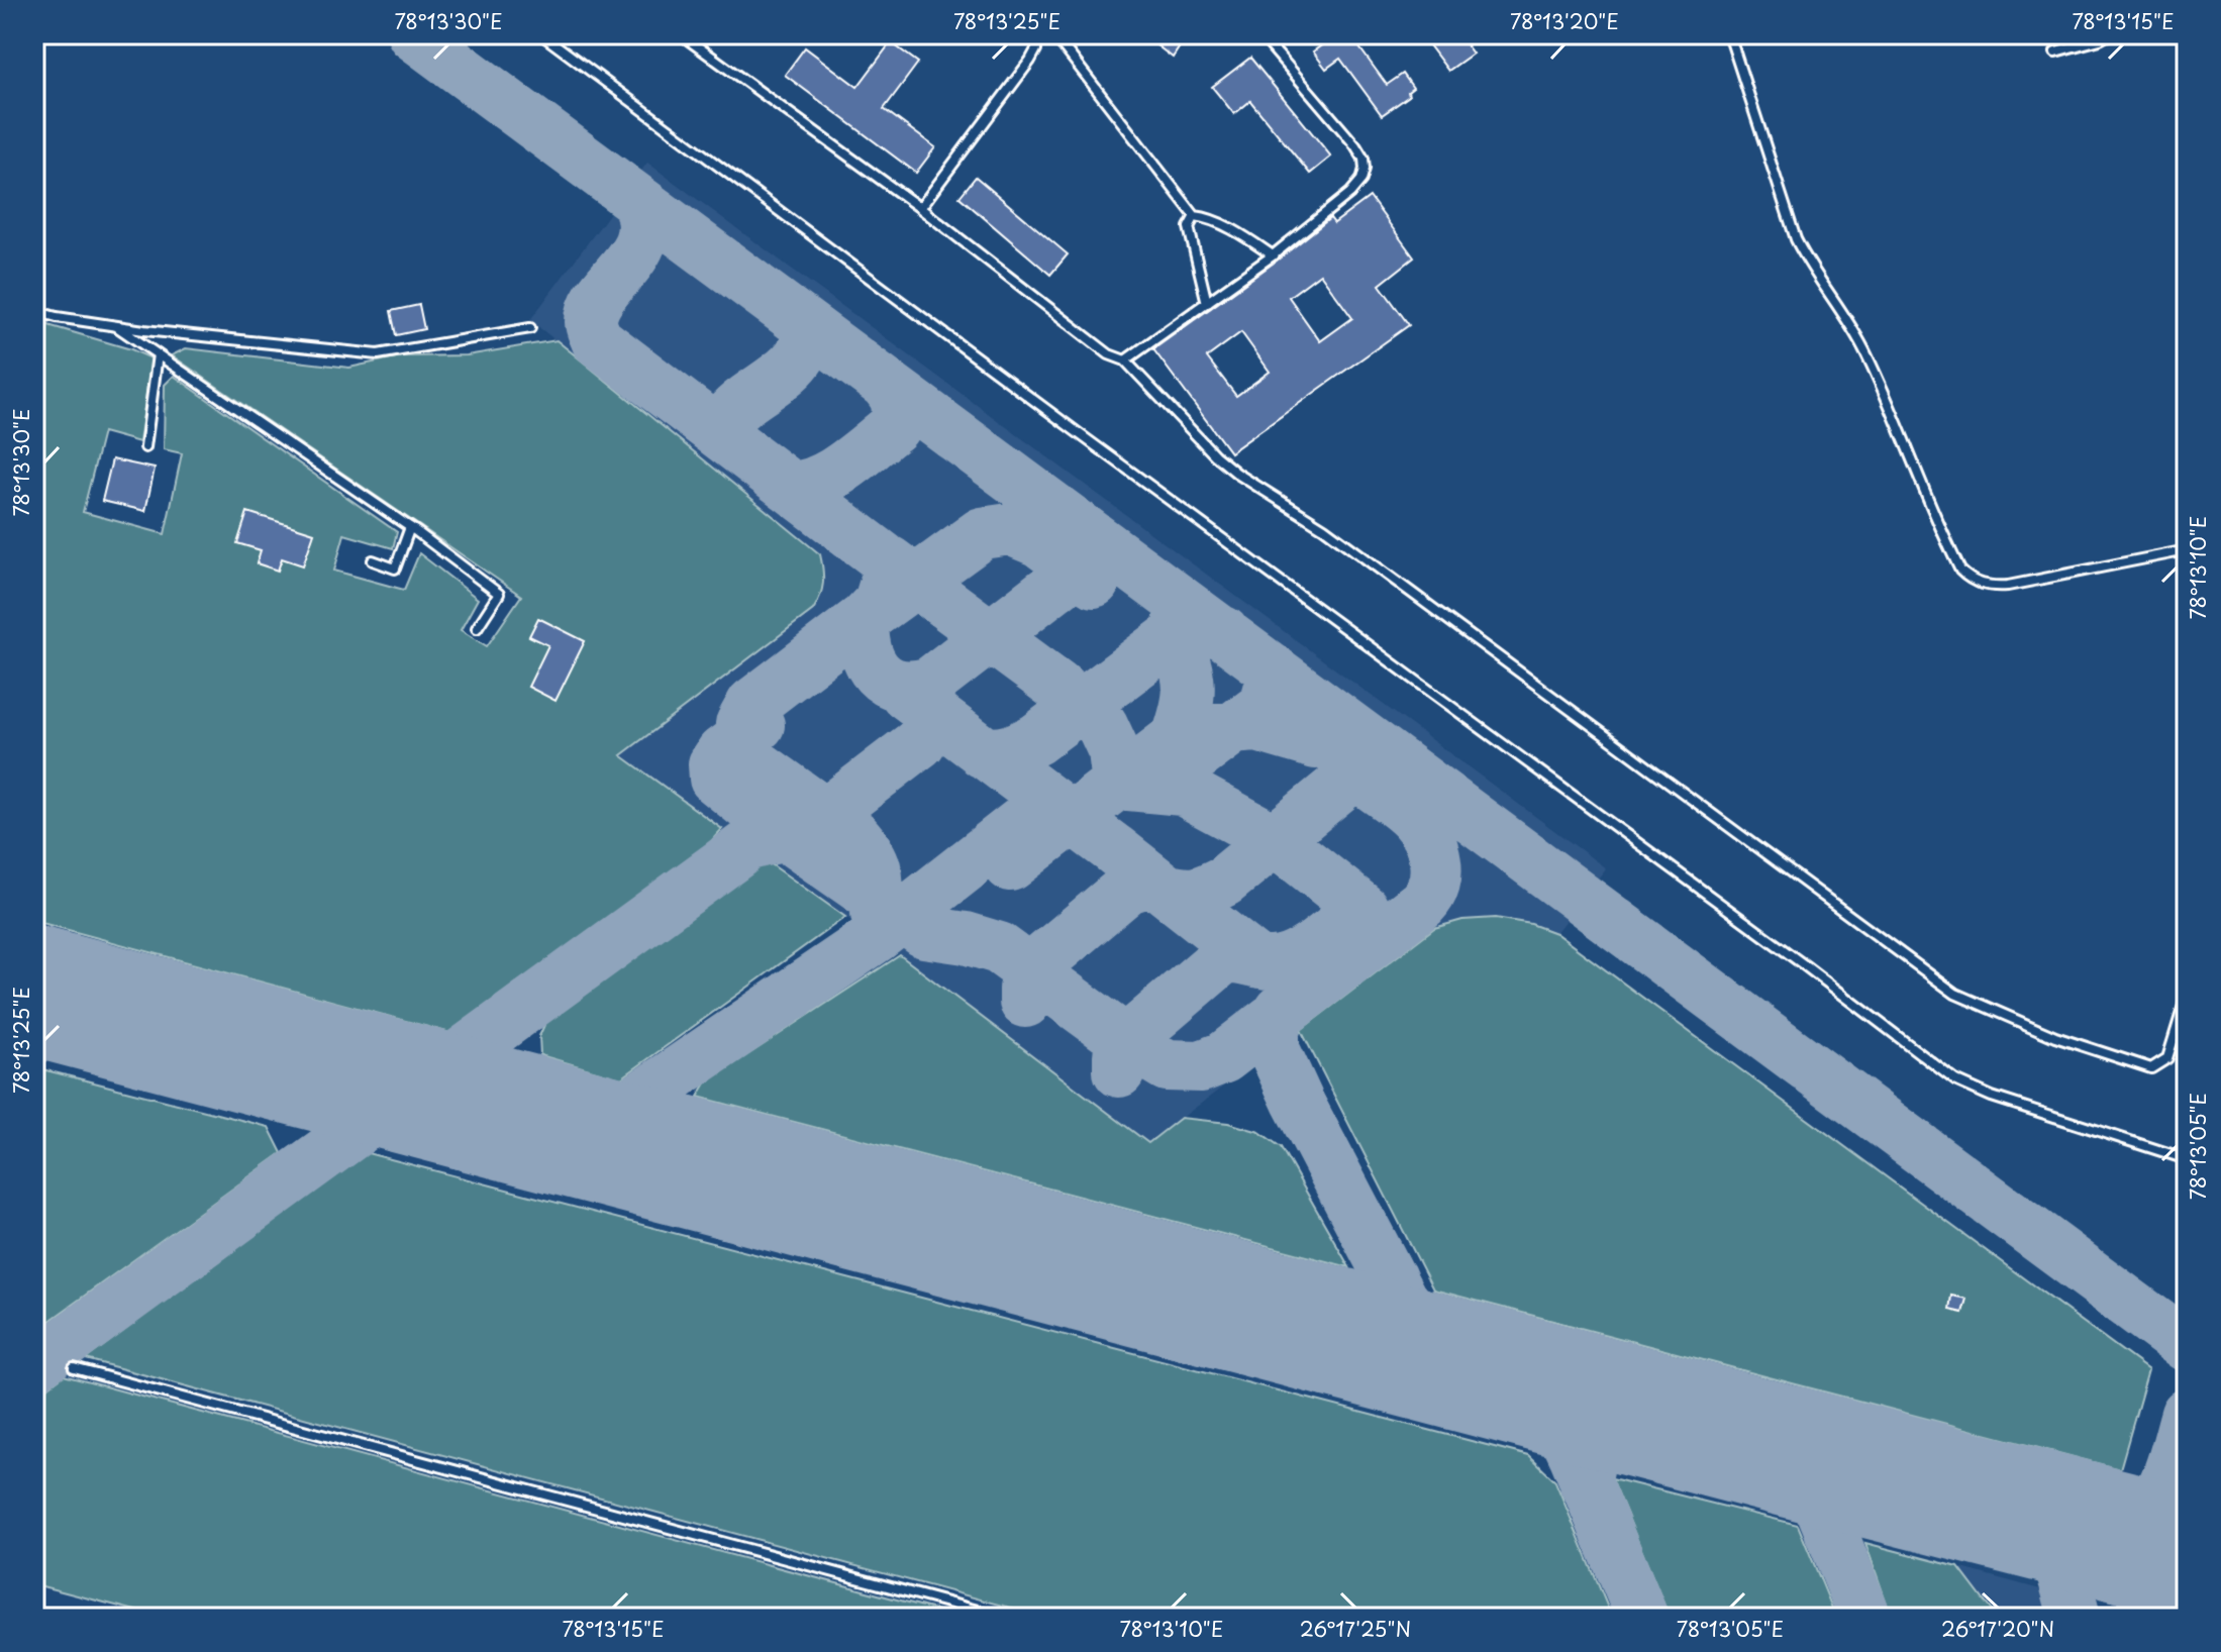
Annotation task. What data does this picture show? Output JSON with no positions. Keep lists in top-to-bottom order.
{
  "coordinates": [
    "78°13'30\"E",
    "78°13'25\"E",
    "78°13'20\"E",
    "78°13'15\"E",
    "78°13'10\"E",
    "78°13'05\"E",
    "26°17'25\"N",
    "26°17'20\"N"
  ]
}
